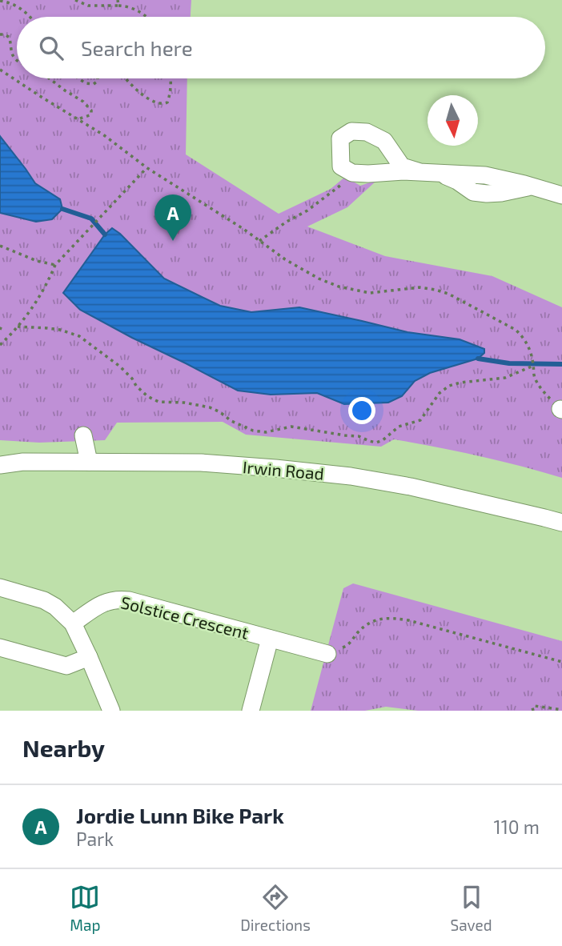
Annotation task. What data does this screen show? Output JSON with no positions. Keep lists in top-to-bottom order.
{
  "streets": {
    "street": ["Irwin Road", "Solstice Crescent"]
  },
  "north": "bottom",
  "page": {
    "search": "Search here",
    "pins": "A",
    "heading": "Nearby",
    "list": [
      {
        "mark": "A",
        "name": "Jordie Lunn Bike Park",
        "note": "Park",
        "value": "110 m"
      }
    ],
    "nav": ["Map", "Directions", "Saved"]
  }
}
